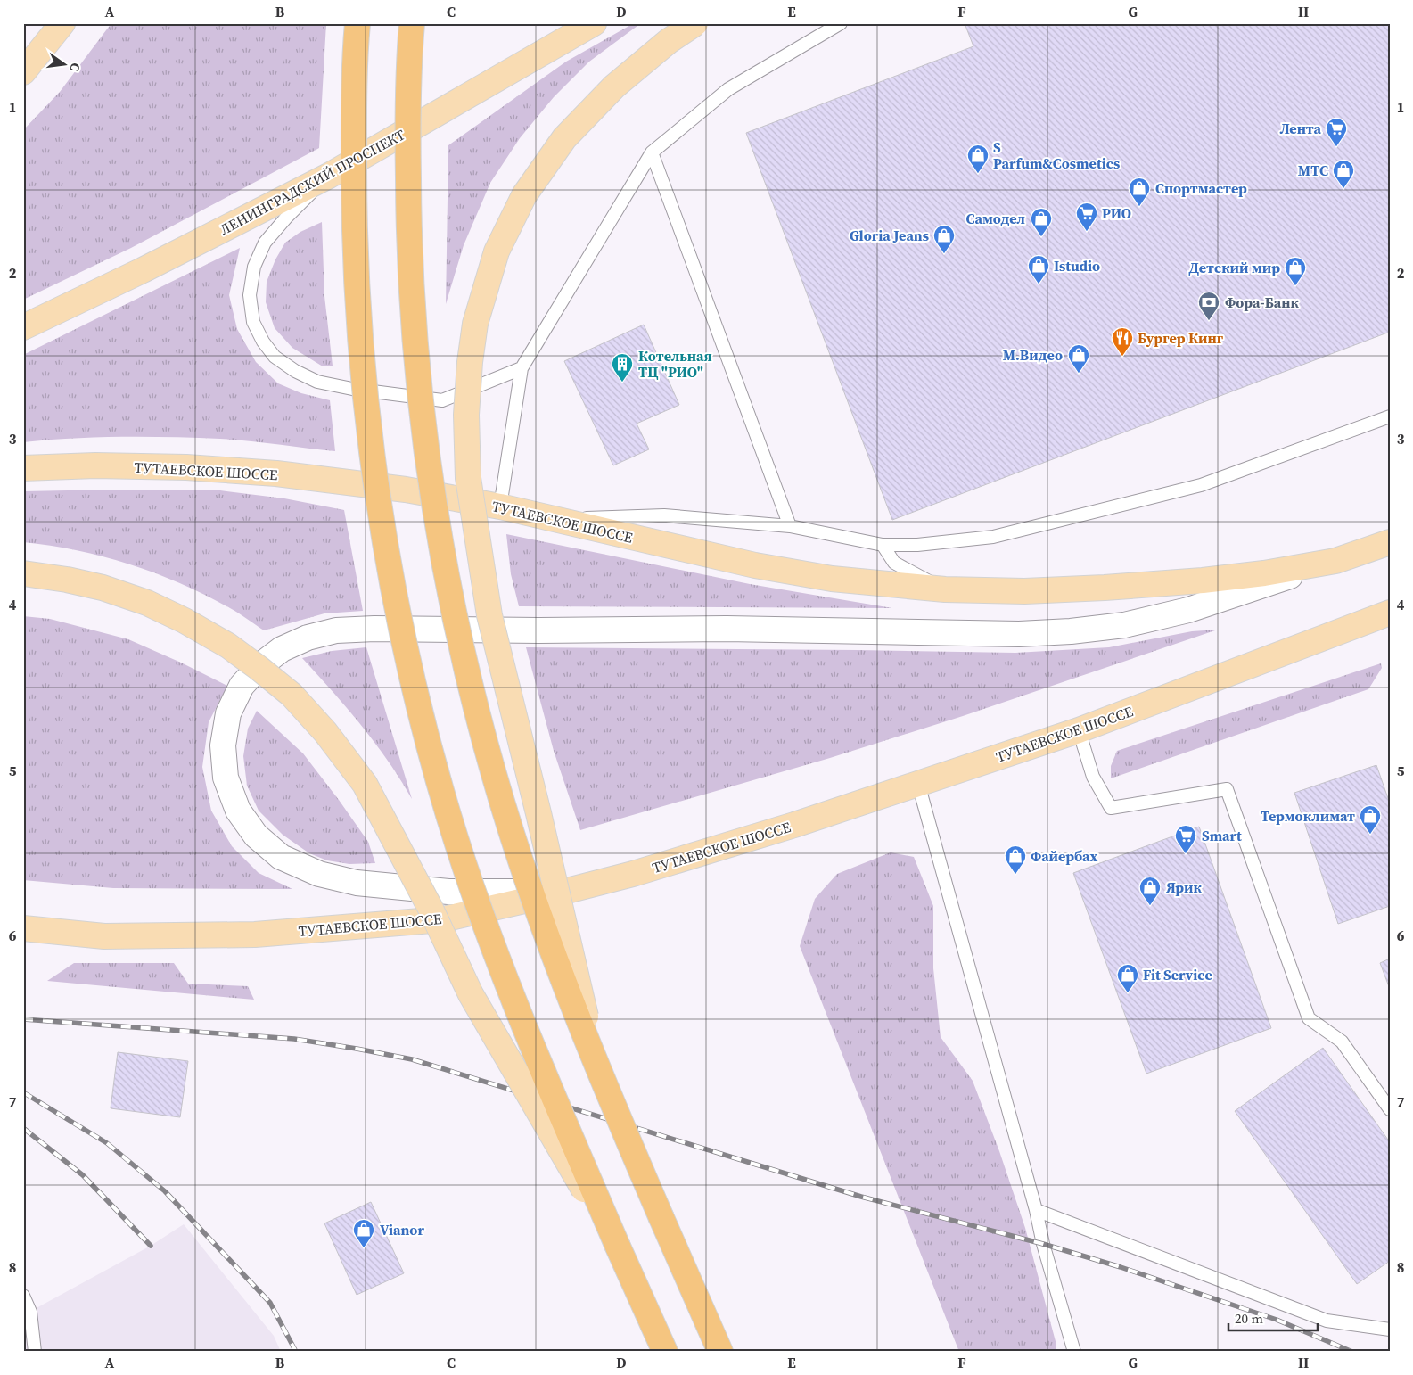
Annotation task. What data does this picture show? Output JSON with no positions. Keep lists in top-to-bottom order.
{
  "streets": {
    "main road": ["ЛЕНИНГРАДСКИЙ ПРОСПЕКТ", "ТУТАЕВСКОЕ ШОССЕ"]
  },
  "places": {
    "supermarket": ["Лента", "РИО", "Smart"],
    "shop": [
      "S Parfum&Cosmetics",
      "МТС",
      "Спортмастер",
      "Самодел",
      "Gloria Jeans",
      "Istudio",
      "Детский мир",
      "М.Видео",
      "Термоклимат",
      "Файербах",
      "Ярик",
      "Fit Service",
      "Vianor"
    ],
    "bank": ["Фора-Банк"],
    "restaurant": ["Бургер Кинг"],
    "building": ["Котельная ТЦ \"РИО\""]
  },
  "scale_bar": "20 m",
  "north": "right",
  "grid": {
    "columns": [
      "A",
      "B",
      "C",
      "D",
      "E",
      "F",
      "G",
      "H"
    ],
    "rows": [
      "1",
      "2",
      "3",
      "4",
      "5",
      "6",
      "7",
      "8"
    ]
  }
}
